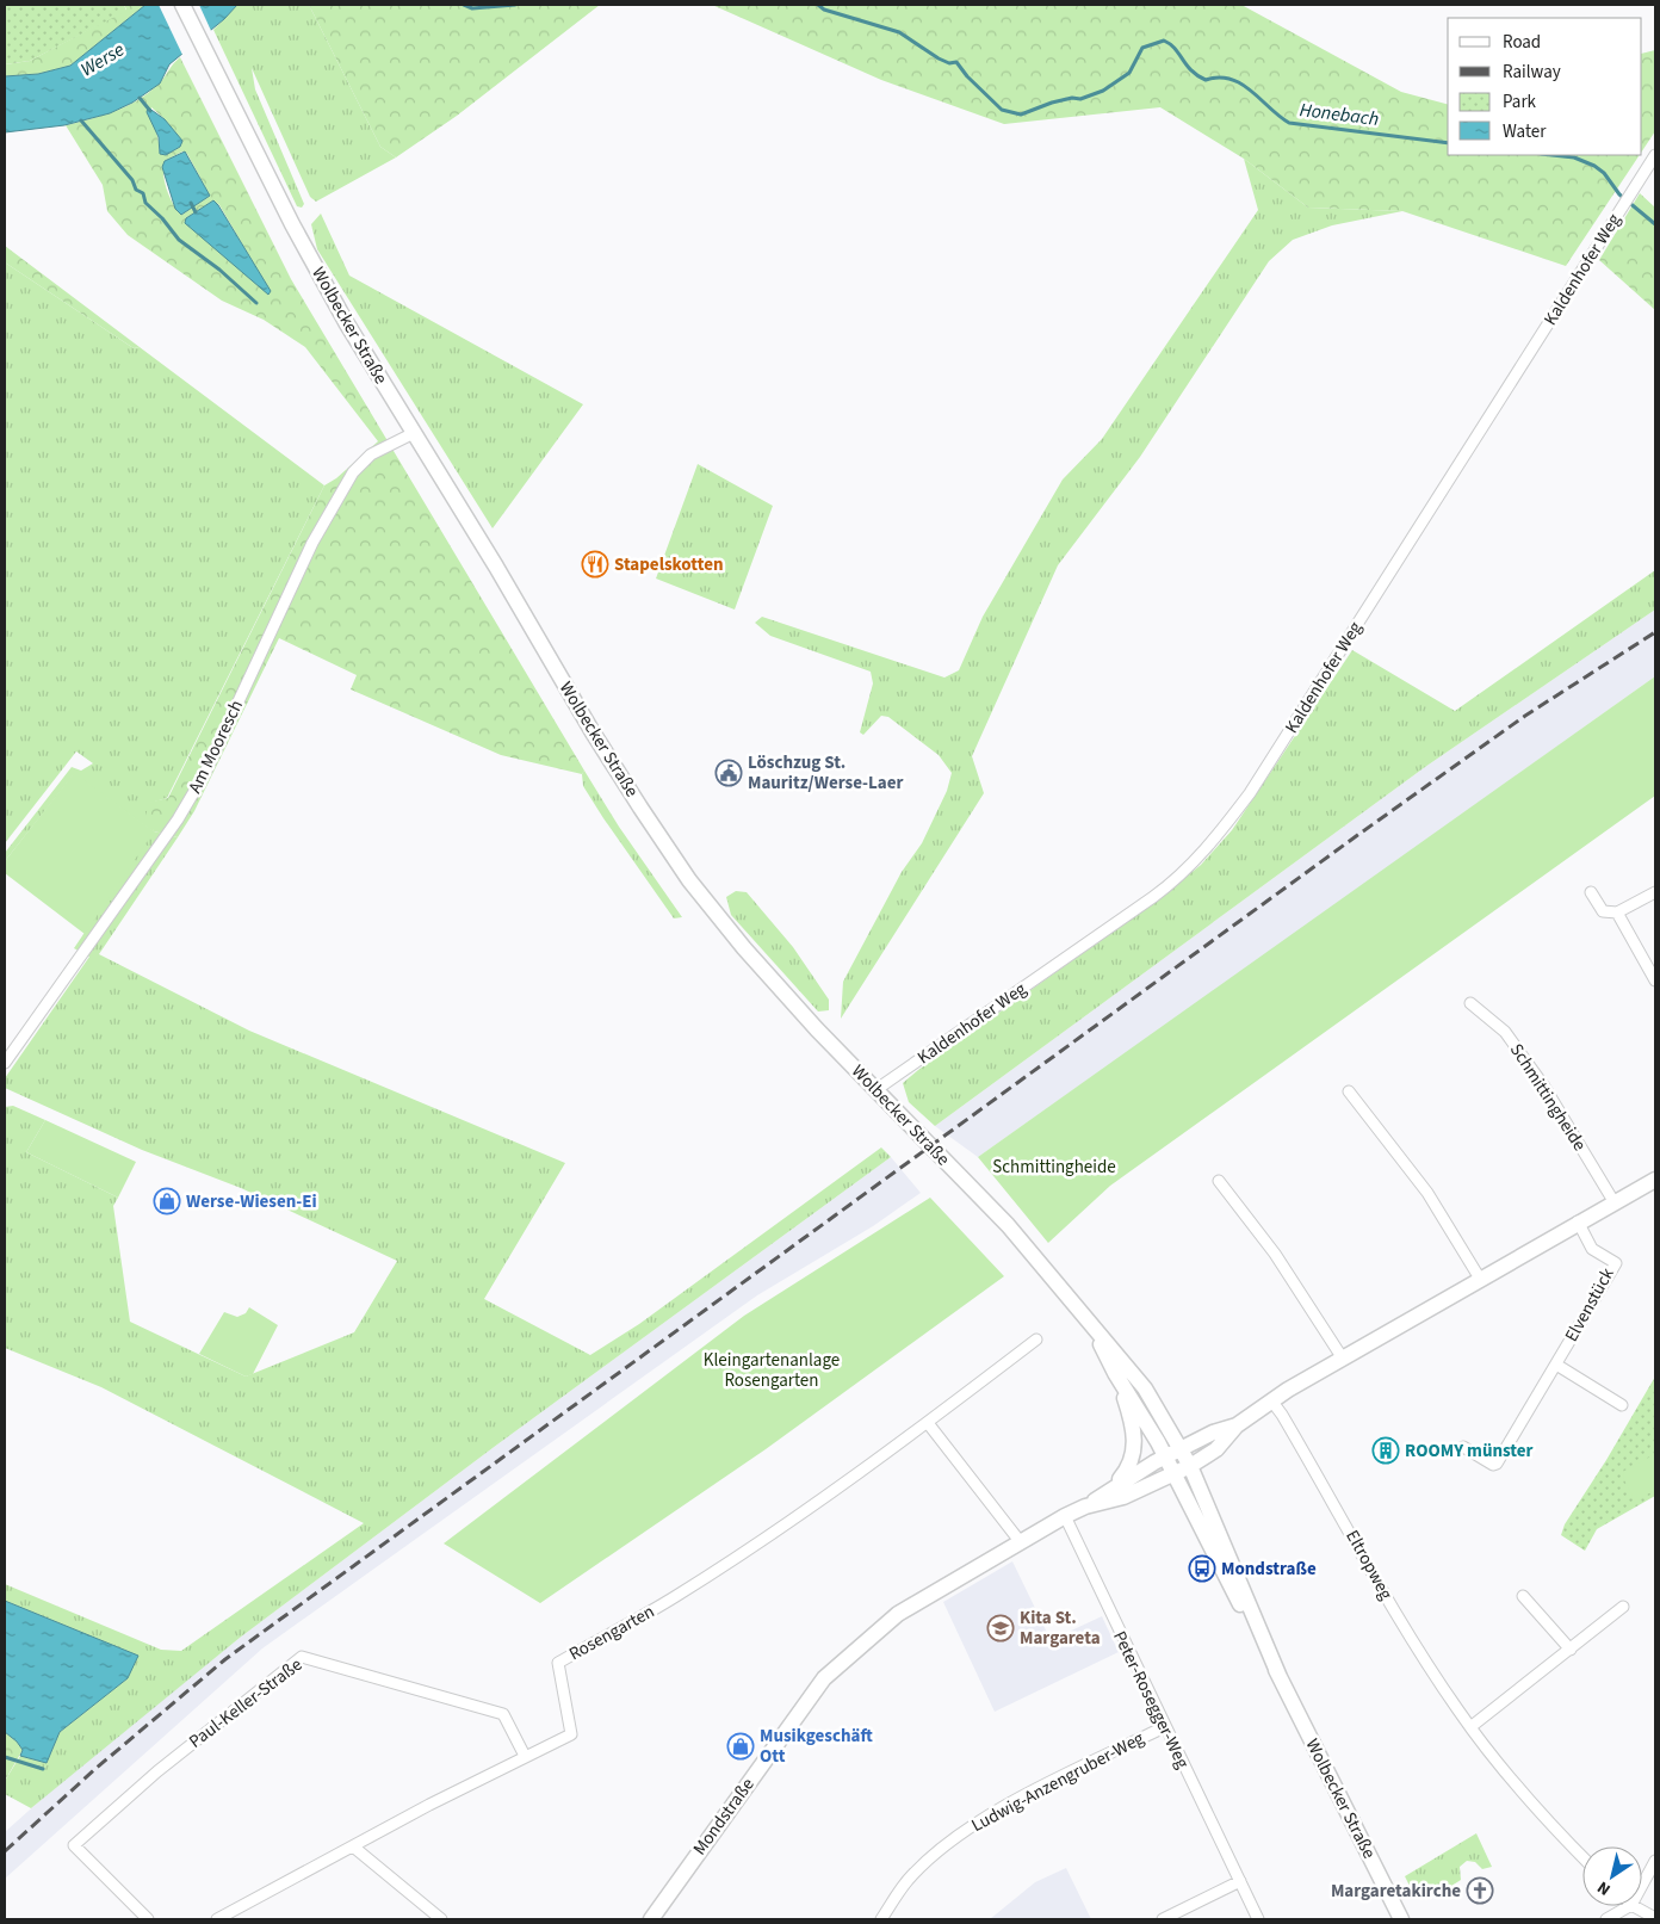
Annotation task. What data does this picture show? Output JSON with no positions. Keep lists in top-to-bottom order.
{
  "streets": {
    "main road": ["Wolbecker Straße", "Mondstraße"],
    "street": [
      "Kaldenhofer Weg",
      "Am Mooresch",
      "Schmittingheide",
      "Elvenstück",
      "Eltropweg",
      "Rosengarten",
      "Peter-Rosegger-Weg",
      "Paul-Keller-Straße",
      "Ludwig-Anzengruber-Weg"
    ]
  },
  "crossings": [
    ["Kaldenhofer Weg", "Wolbecker Straße"],
    ["Wolbecker Straße", "Am Mooresch"],
    ["Wolbecker Straße", "Mondstraße"],
    ["Rosengarten", "Paul-Keller-Straße"],
    ["Peter-Rosegger-Weg", "Ludwig-Anzengruber-Weg"],
    ["Peter-Rosegger-Weg", "Mondstraße"]
  ],
  "water": ["Werse", "Honebach"],
  "parks": ["Schmittingheide", "Kleingartenanlage Rosengarten"],
  "places": {
    "restaurant": ["Stapelskotten"],
    "public building": ["Löschzug St. Mauritz/Werse-Laer"],
    "shop": ["Werse-Wiesen-Ei", "Musikgeschäft Ott"],
    "building": ["ROOMY münster"],
    "bus stop": ["Mondstraße"],
    "school or university": ["Kita St. Margareta"],
    "church": ["Margaretakirche"]
  },
  "legend": [
    "Road",
    "Railway",
    "Park",
    "Water"
  ],
  "north": "bottom left"
}
